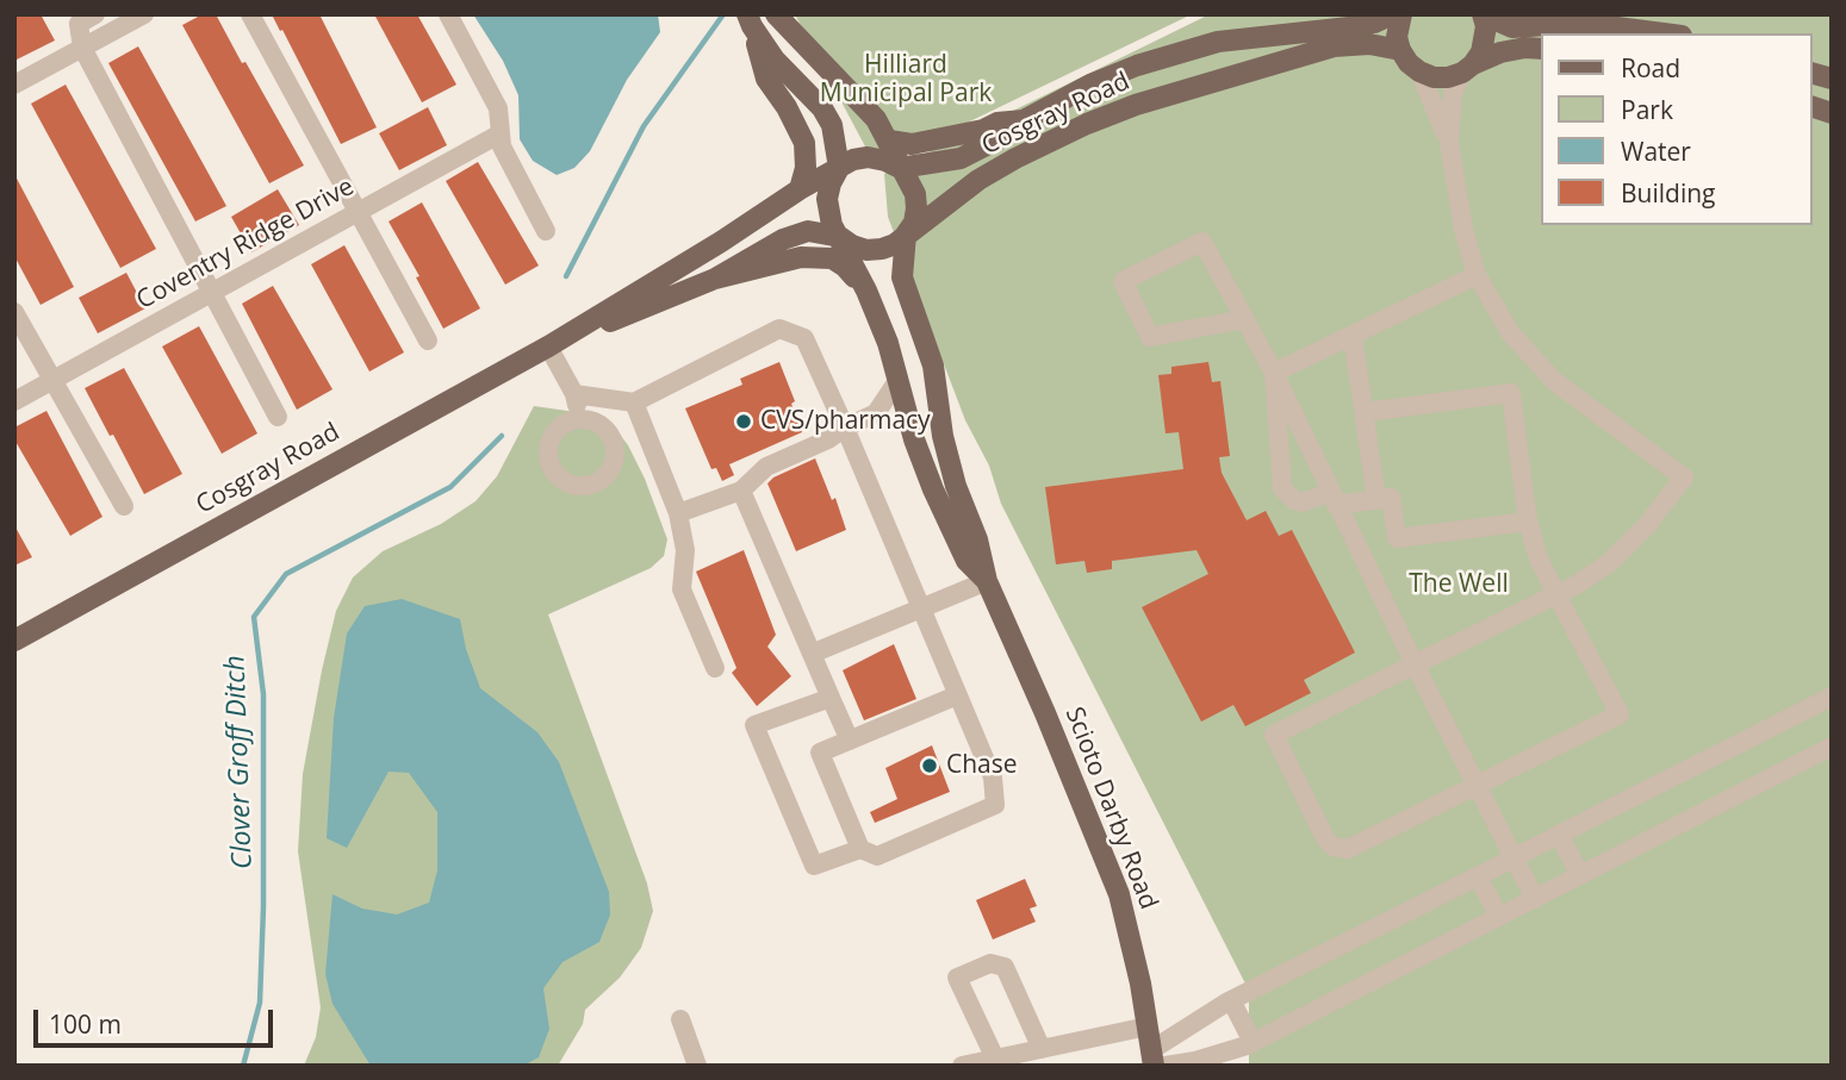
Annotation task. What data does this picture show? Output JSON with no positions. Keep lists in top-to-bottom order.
{
  "streets": {
    "main road": ["Cosgray Road", "Scioto Darby Road"],
    "street": ["Coventry Ridge Drive"]
  },
  "crossings": [
    ["Cosgray Road", "Scioto Darby Road"]
  ],
  "water": ["Clover Groff Ditch"],
  "parks": ["Hilliard Municipal Park", "The Well"],
  "places": ["CVS/pharmacy", "Chase"],
  "legend": [
    "Road",
    "Park",
    "Water",
    "Building"
  ],
  "scale_bar": "100 m"
}
